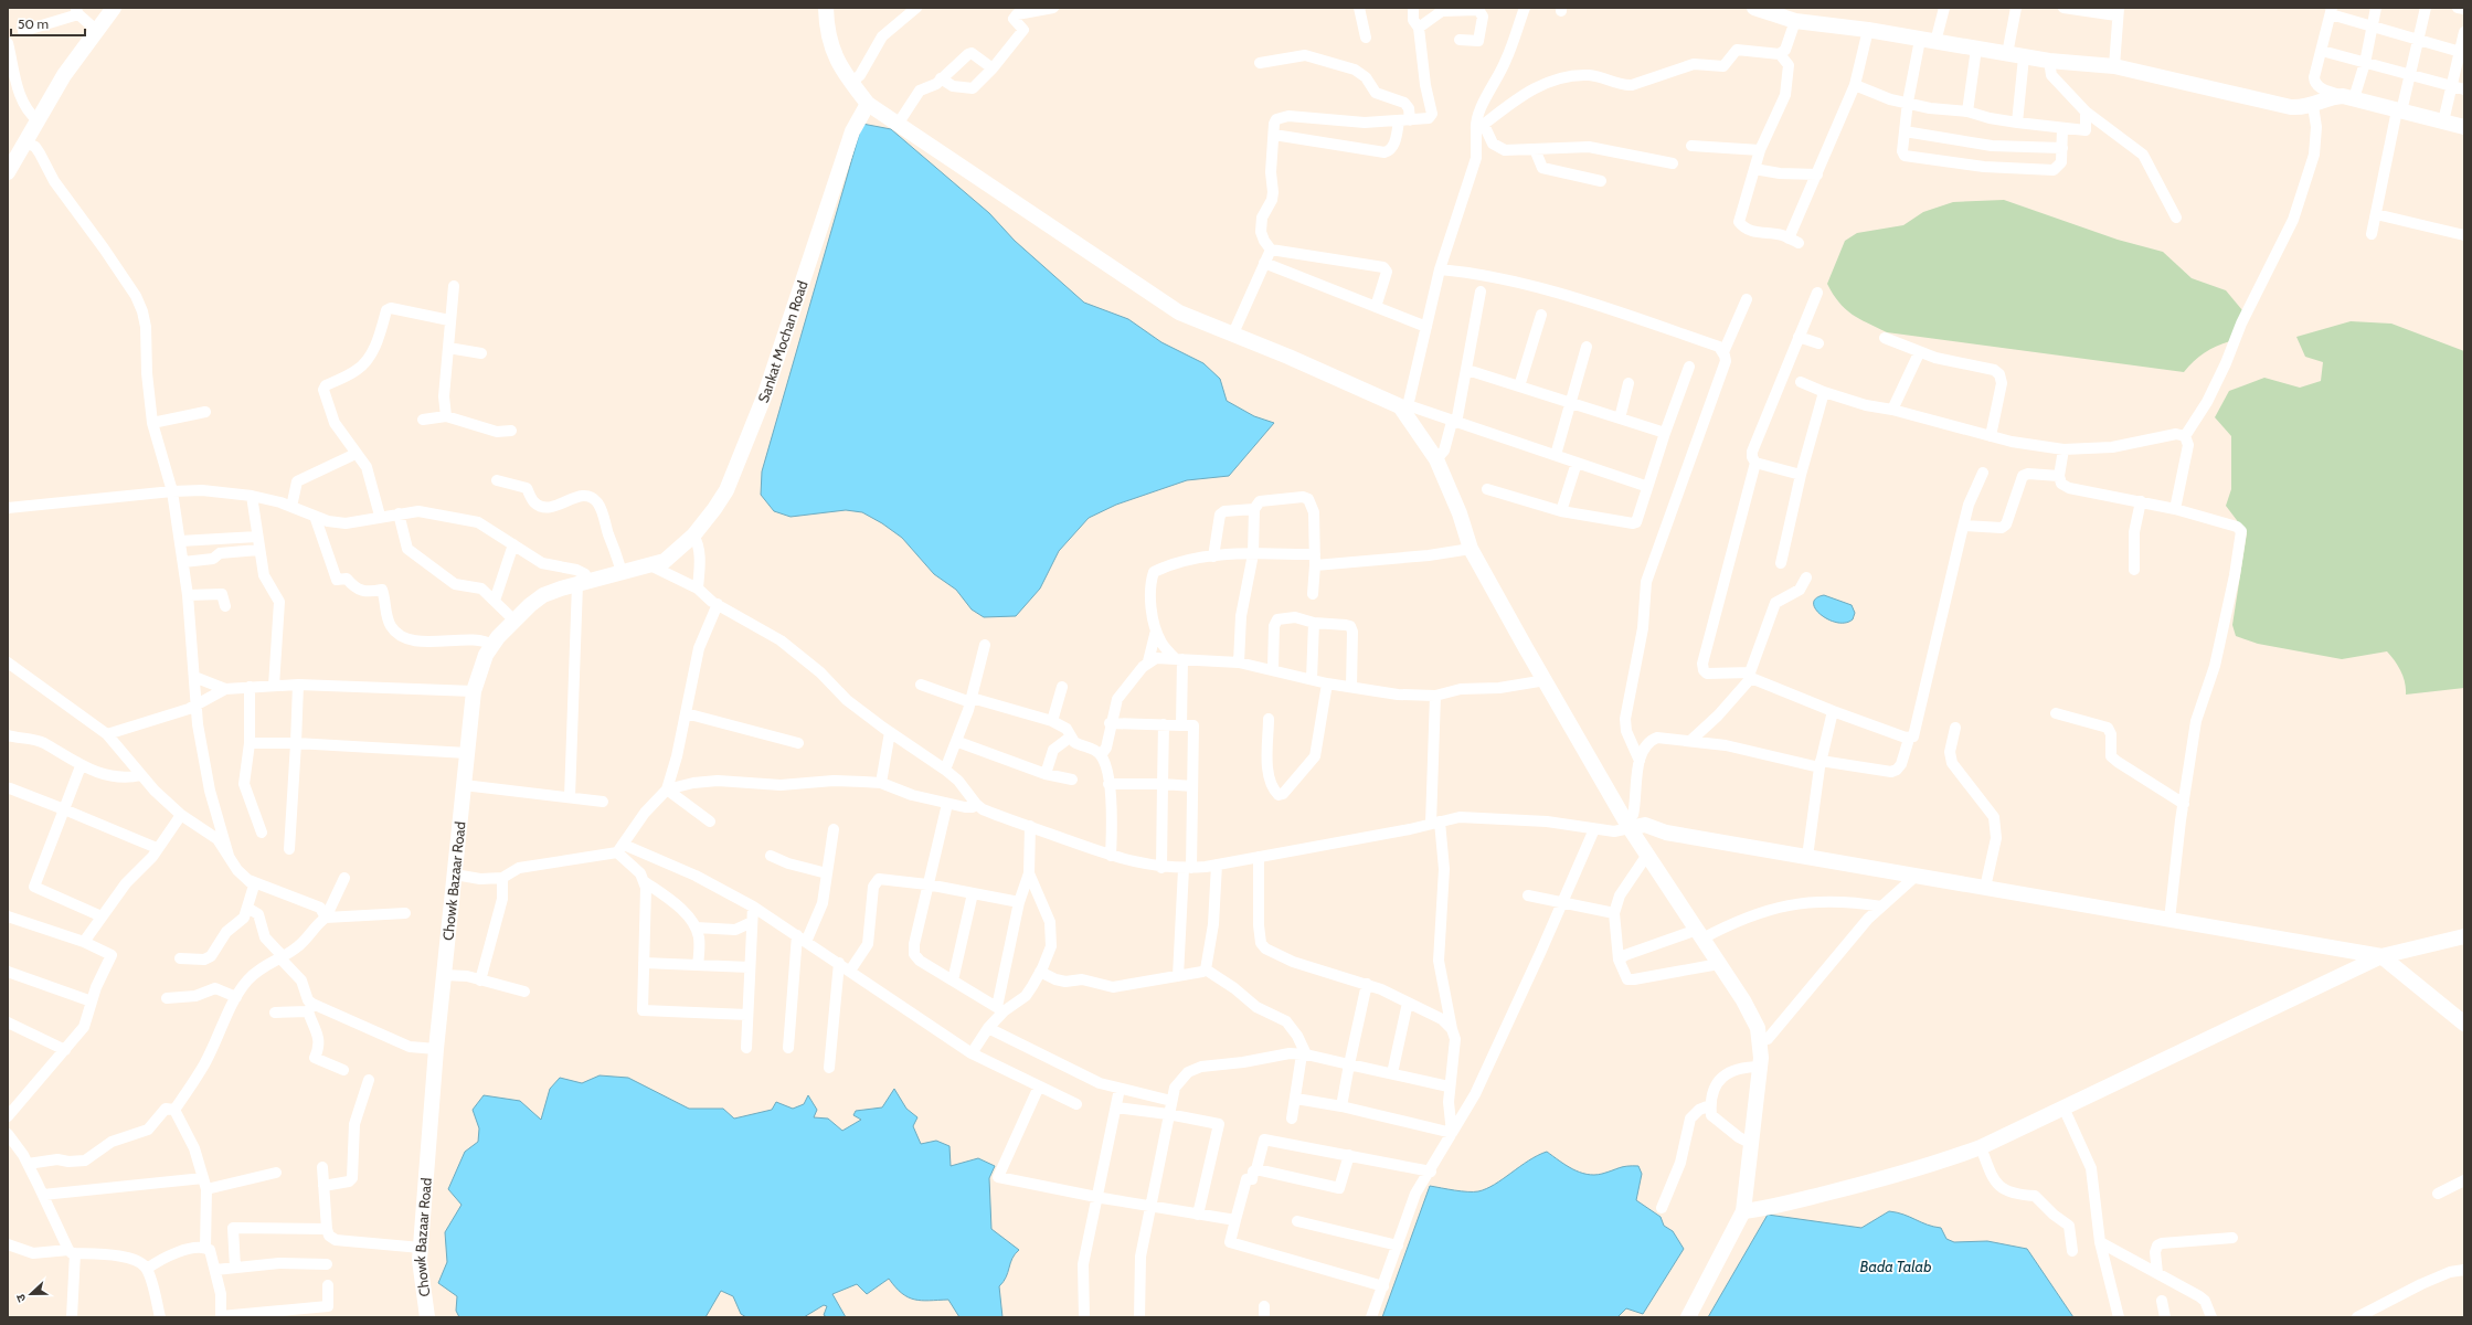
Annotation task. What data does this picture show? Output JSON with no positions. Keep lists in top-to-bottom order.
{
  "streets": {
    "main road": ["Sankat Mochan Road", "Chowk Bazaar Road"]
  },
  "crossings": [
    ["Sankat Mochan Road", "Chowk Bazaar Road"]
  ],
  "water": ["Bada Talab"],
  "scale_bar": "50 m",
  "north": "left"
}
